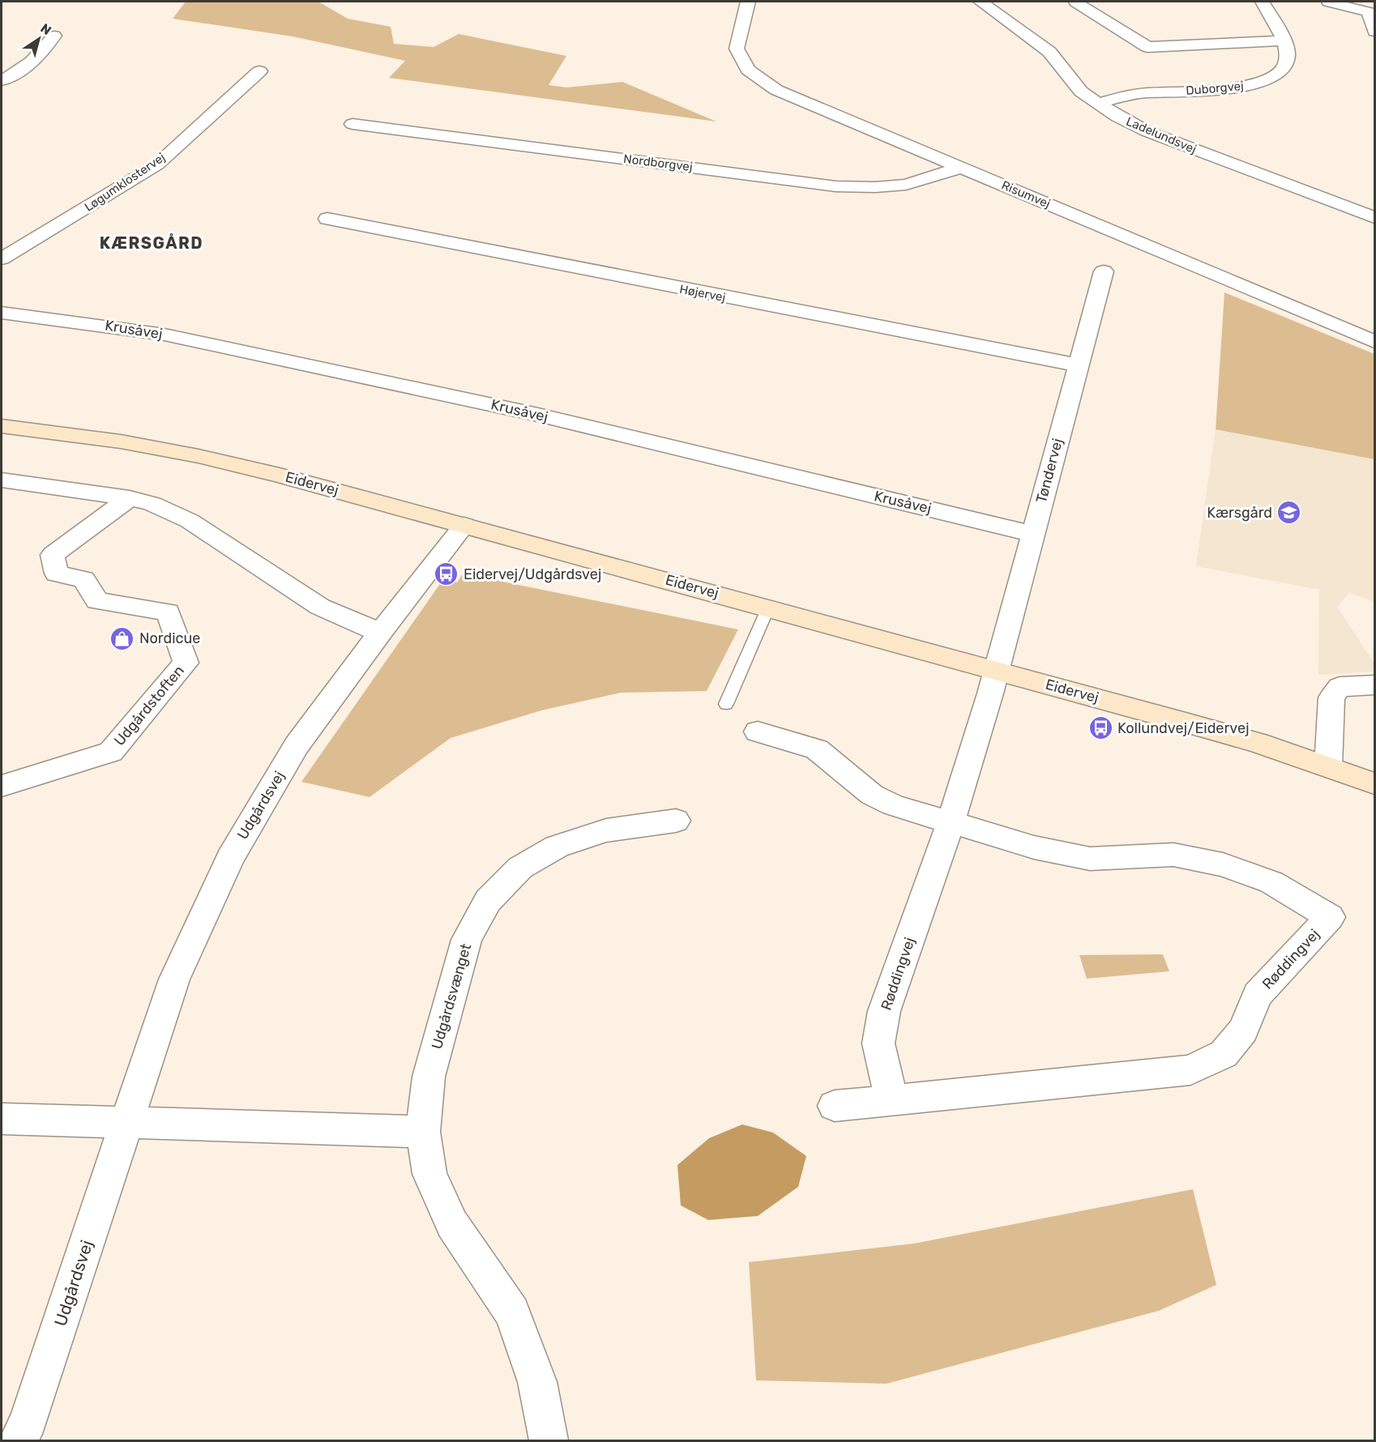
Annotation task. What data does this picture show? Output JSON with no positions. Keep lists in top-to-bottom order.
{
  "streets": {
    "street": [
      "Duborgvej",
      "Ladelundsvej",
      "Nordborgvej",
      "Løgumklostervej",
      "Risumvej",
      "Højervej",
      "Krusåvej",
      "Tøndervej",
      "Eidervej",
      "Udgårdstoften",
      "Udgårdsvej",
      "Røddingvej",
      "Udgårdsvænget"
    ]
  },
  "crossings": [
    ["Duborgvej", "Ladelundsvej"],
    ["Nordborgvej", "Risumvej"],
    ["Højervej", "Tøndervej"],
    ["Krusåvej", "Tøndervej"],
    ["Tøndervej", "Eidervej"],
    ["Tøndervej", "Røddingvej"],
    ["Eidervej", "Udgårdsvej"],
    ["Eidervej", "Røddingvej"]
  ],
  "districts": ["KÆRSGÅRD"],
  "places": {
    "school or university": ["Kærsgård"],
    "bus stop": ["Eidervej/Udgårdsvej", "Kollundvej/Eidervej"],
    "shop": ["Nordicue"]
  },
  "north": "top right"
}
